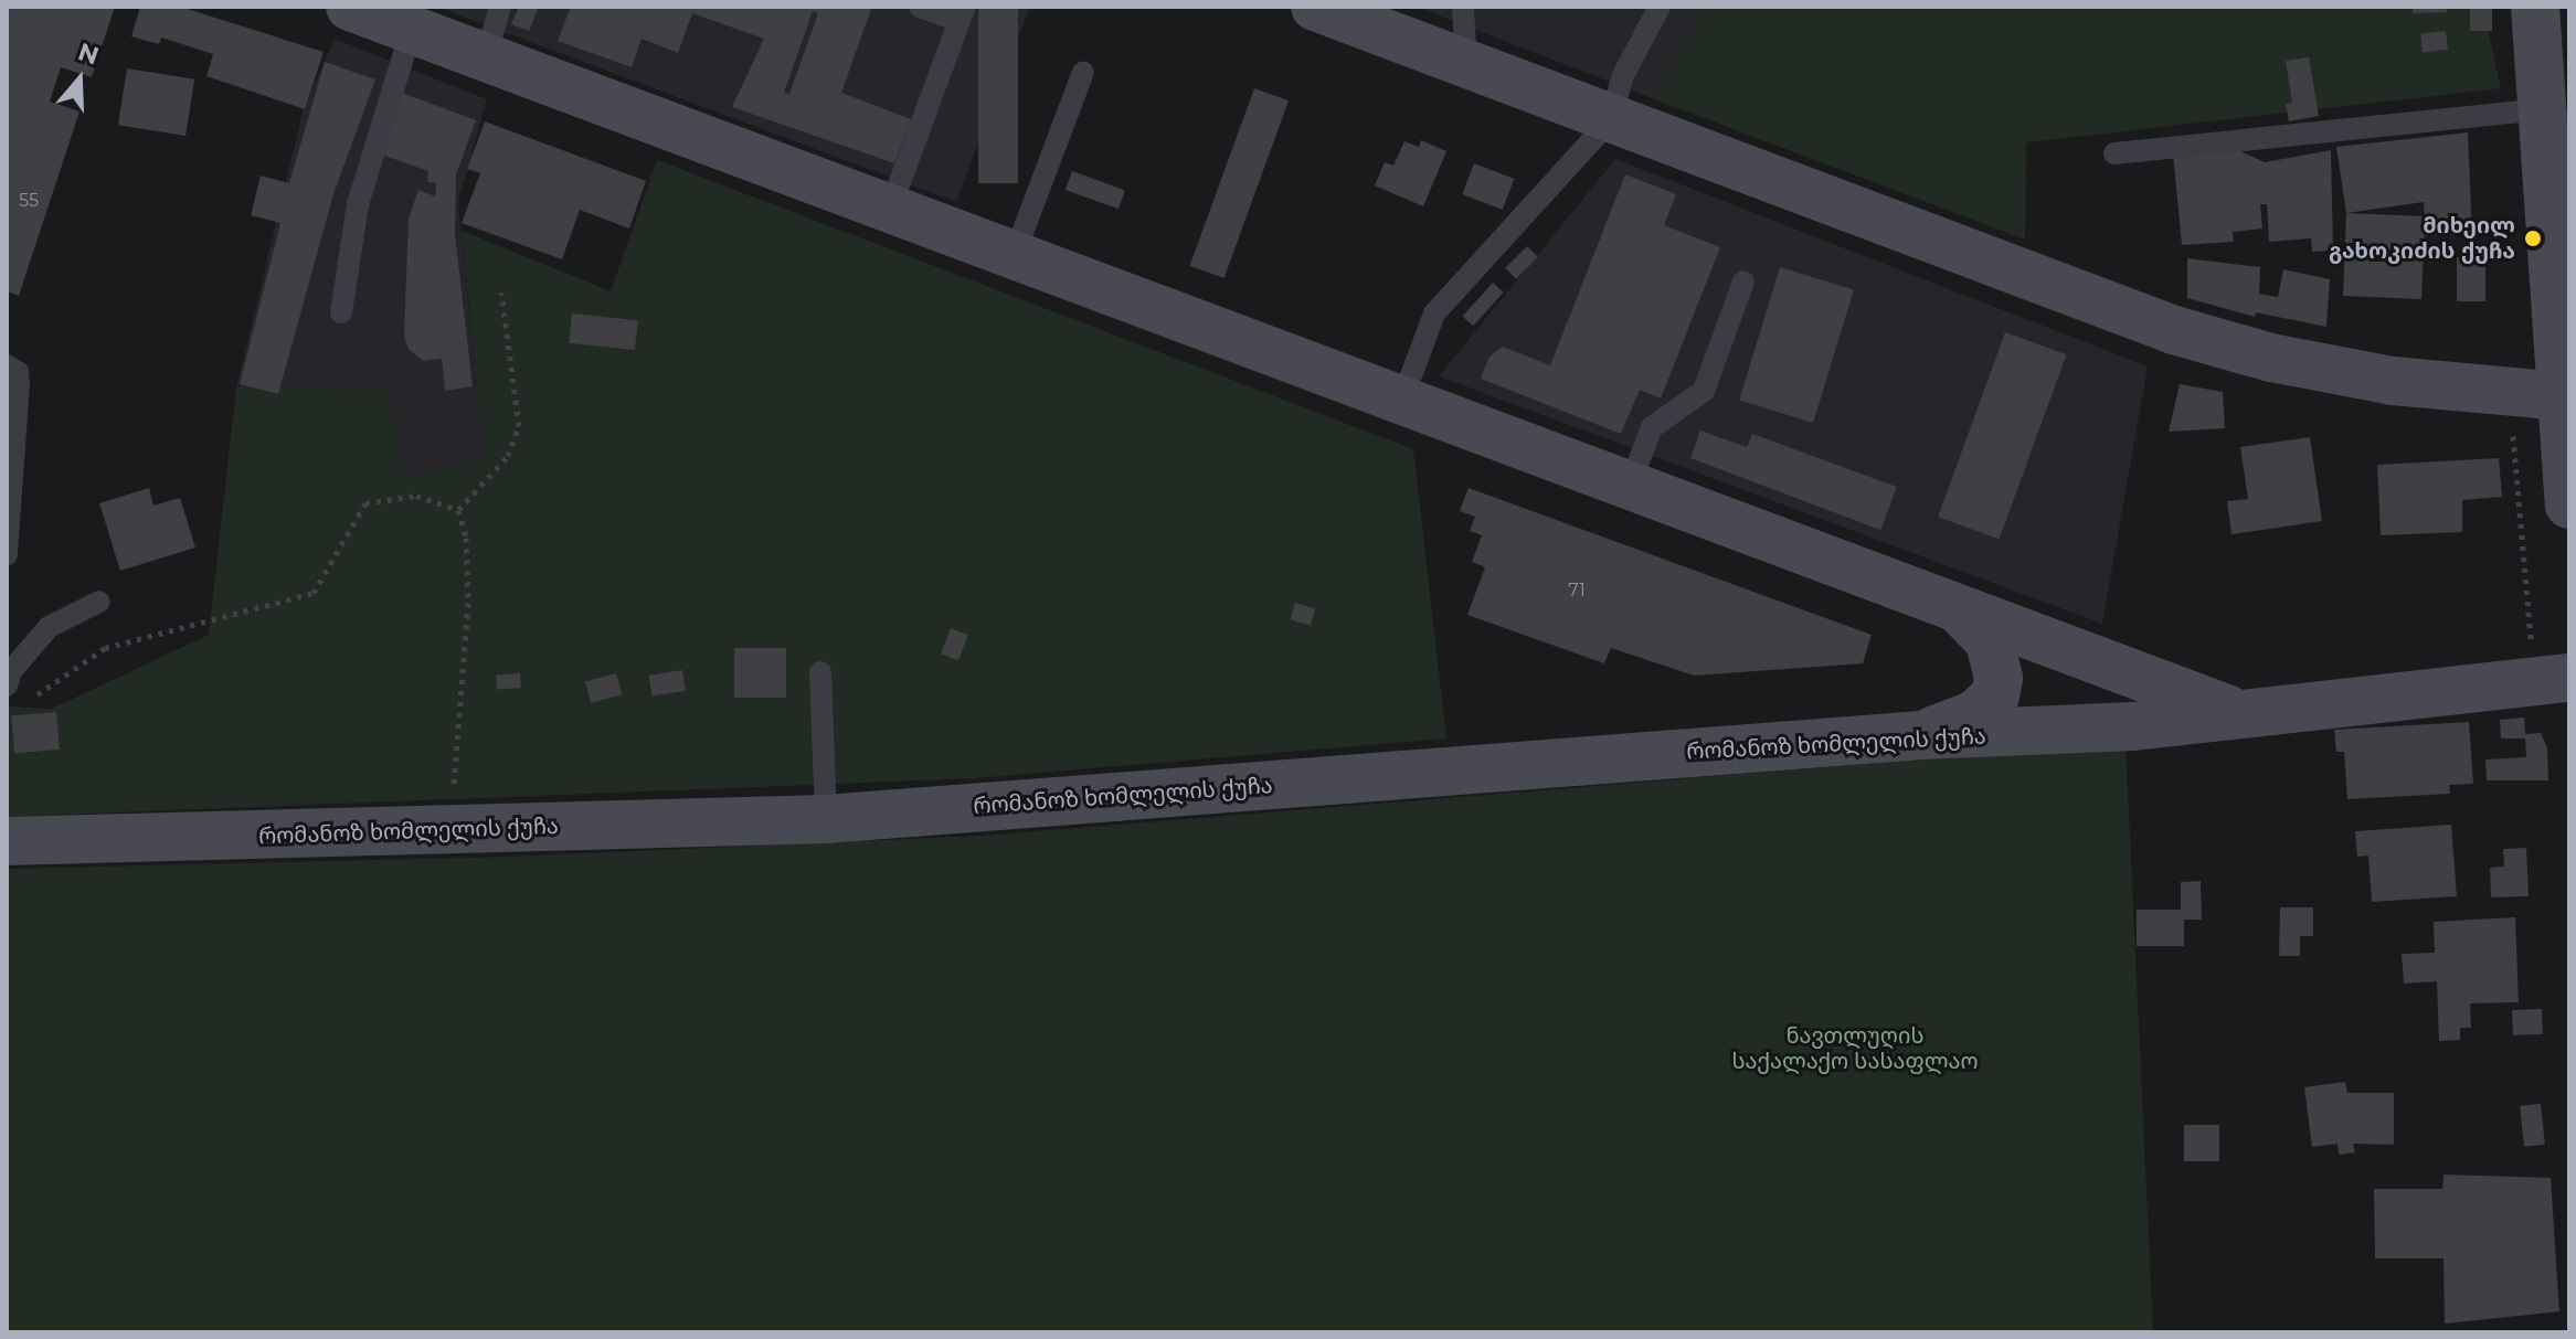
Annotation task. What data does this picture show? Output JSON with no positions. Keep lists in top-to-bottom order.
{
  "streets": {
    "main road": ["რომანოზ ხომლელის ქუჩა"]
  },
  "parks": ["ნავთლუღის საქალაქო სასაფლაო"],
  "places": ["მიხეილ გახოკიძის ქუჩა"],
  "house_numbers": ["55", "71"],
  "north": "top"
}
